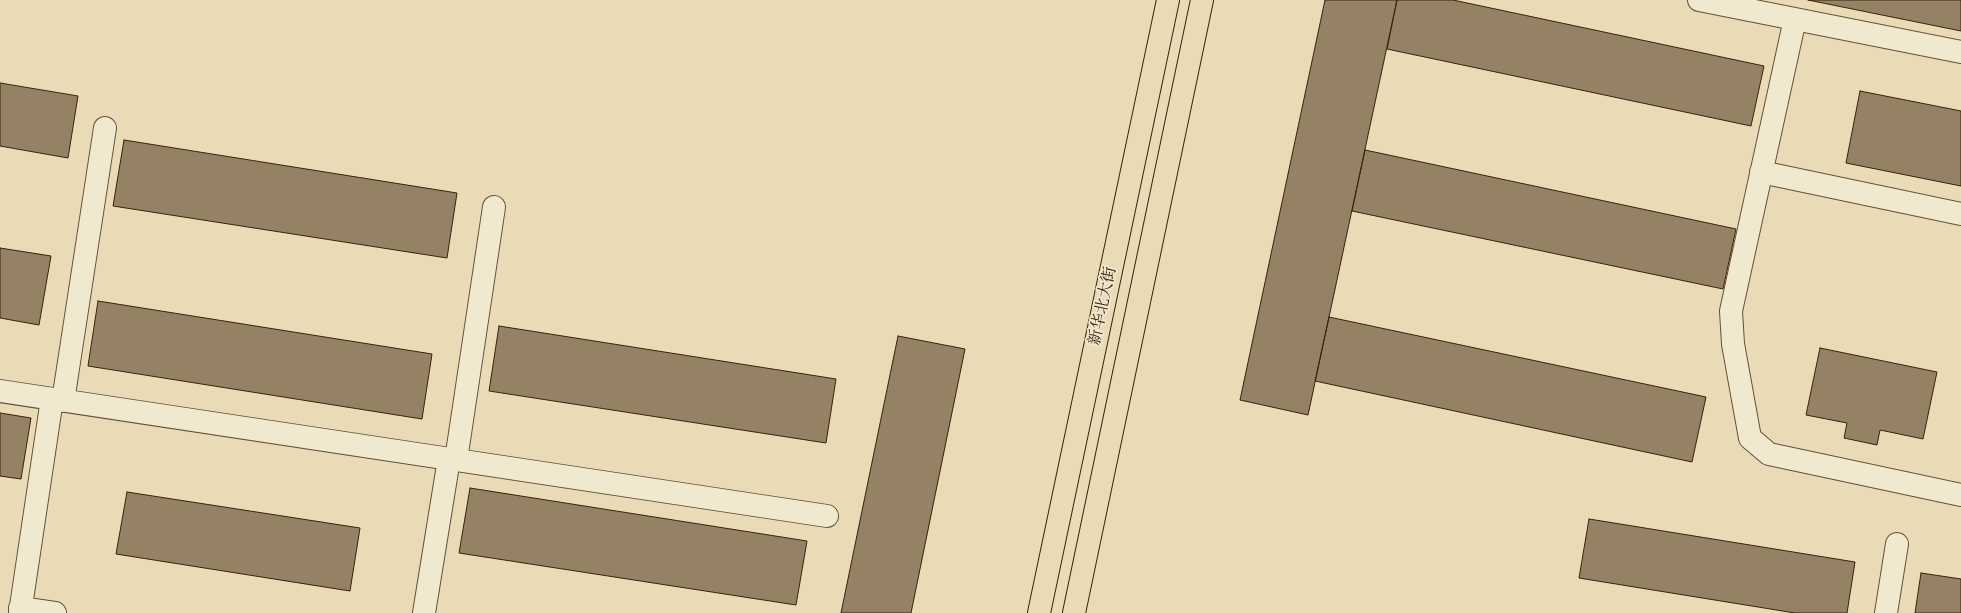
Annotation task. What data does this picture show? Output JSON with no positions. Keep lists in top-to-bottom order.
{
  "streets": {
    "main road": ["新华北大街"]
  }
}
